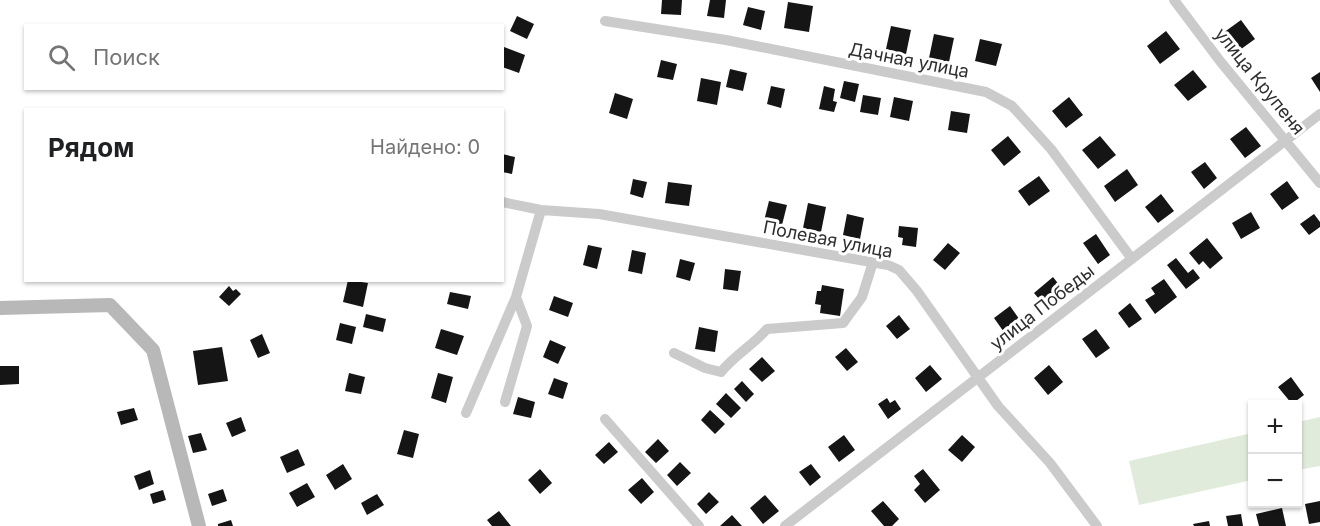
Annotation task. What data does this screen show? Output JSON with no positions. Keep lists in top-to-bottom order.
{
  "streets": {
    "street": [
      "Дачная улица",
      "улица Крупеня",
      "Полевая улица",
      "улица Победы"
    ]
  },
  "crossings": [
    ["Дачная улица", "улица Победы"],
    ["улица Крупеня", "улица Победы"],
    ["Полевая улица", "улица Победы"]
  ],
  "page": {
    "search": "Поиск",
    "heading": ["Рядом", "Найдено: 0"],
    "map_buttons": ["+", "−"]
  }
}
